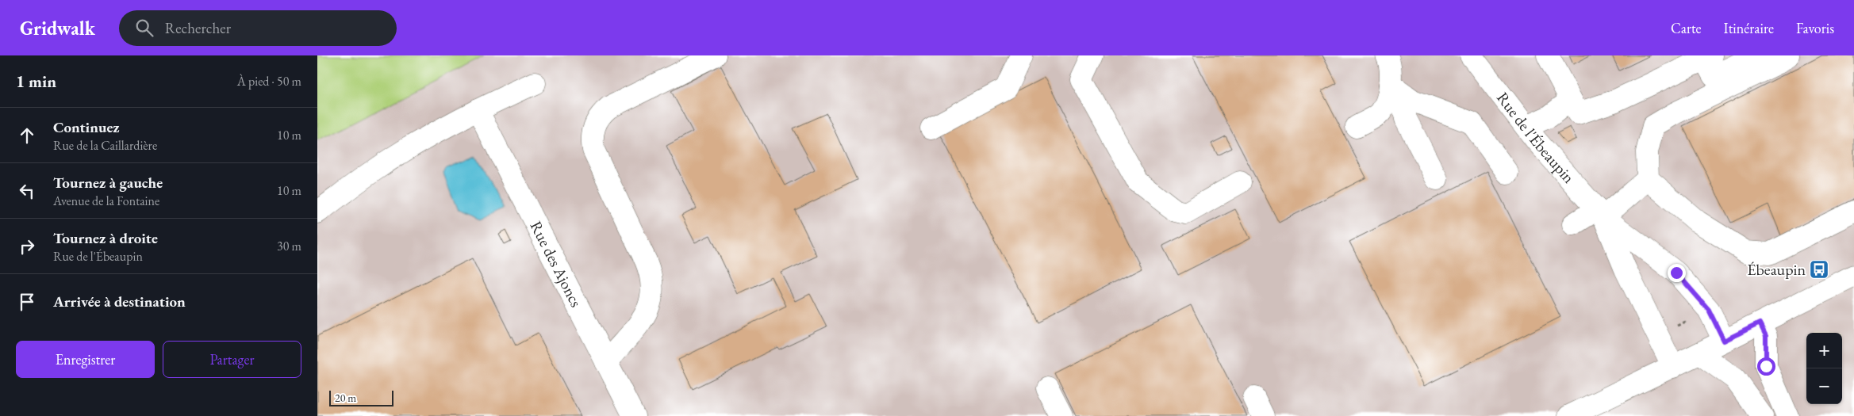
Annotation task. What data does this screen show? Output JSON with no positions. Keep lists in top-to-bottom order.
{
  "streets": {
    "street": ["Rue de l'Ébeaupin", "Rue des Ajoncs"]
  },
  "places": {
    "bus stop": ["Ébeaupin"]
  },
  "scale_bar": "20 m",
  "page": {
    "header": "Gridwalk",
    "search": "Rechercher",
    "nav": ["Carte", "Itinéraire", "Favoris"],
    "heading": ["1 min", "À pied · 50 m"],
    "list": [
      ["Continuez", "Rue de la Caillardière", "10 m"],
      ["Tournez à gauche", "Avenue de la Fontaine", "10 m"],
      ["Tournez à droite", "Rue de l'Ébeaupin", "30 m"],
      "Arrivée à destination"
    ],
    "buttons": ["Enregistrer", "Partager"],
    "map_buttons": ["+", "−"],
    "scale": "20 m"
  }
}
